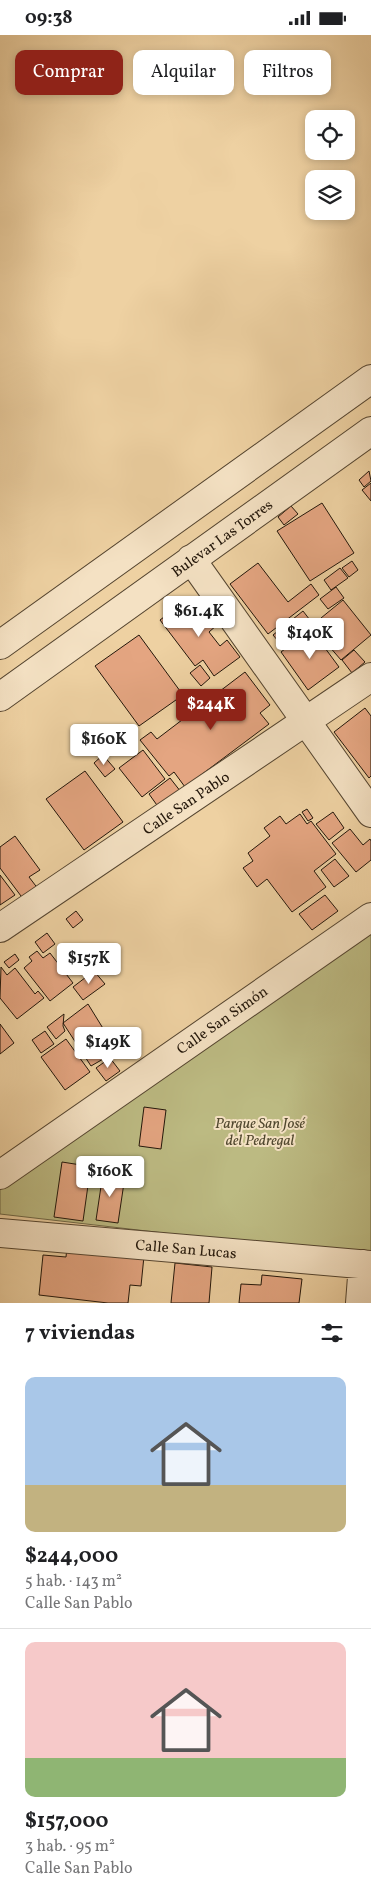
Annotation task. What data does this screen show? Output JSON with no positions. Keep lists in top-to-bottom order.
{
  "streets": {
    "street": [
      "Bulevar Las Torres",
      "Calle San Pablo",
      "Calle San Simón",
      "Calle San Lucas"
    ]
  },
  "parks": ["Parque San José del Pedregal"],
  "page": {
    "status": "09:38",
    "chip": ["Comprar", "Alquilar", "Filtros"],
    "price": [
      "$61.4K",
      "$140K",
      "$244K",
      "$160K",
      "$157K",
      "$149K",
      "$160K"
    ],
    "heading": "7 viviendas",
    "list": [
      {
        "name": "$244,000",
        "note": "5 hab. · 143 m² · Calle San Pablo"
      },
      {
        "name": "$157,000",
        "note": "3 hab. · 95 m² · Calle San Pablo"
      }
    ]
  }
}
